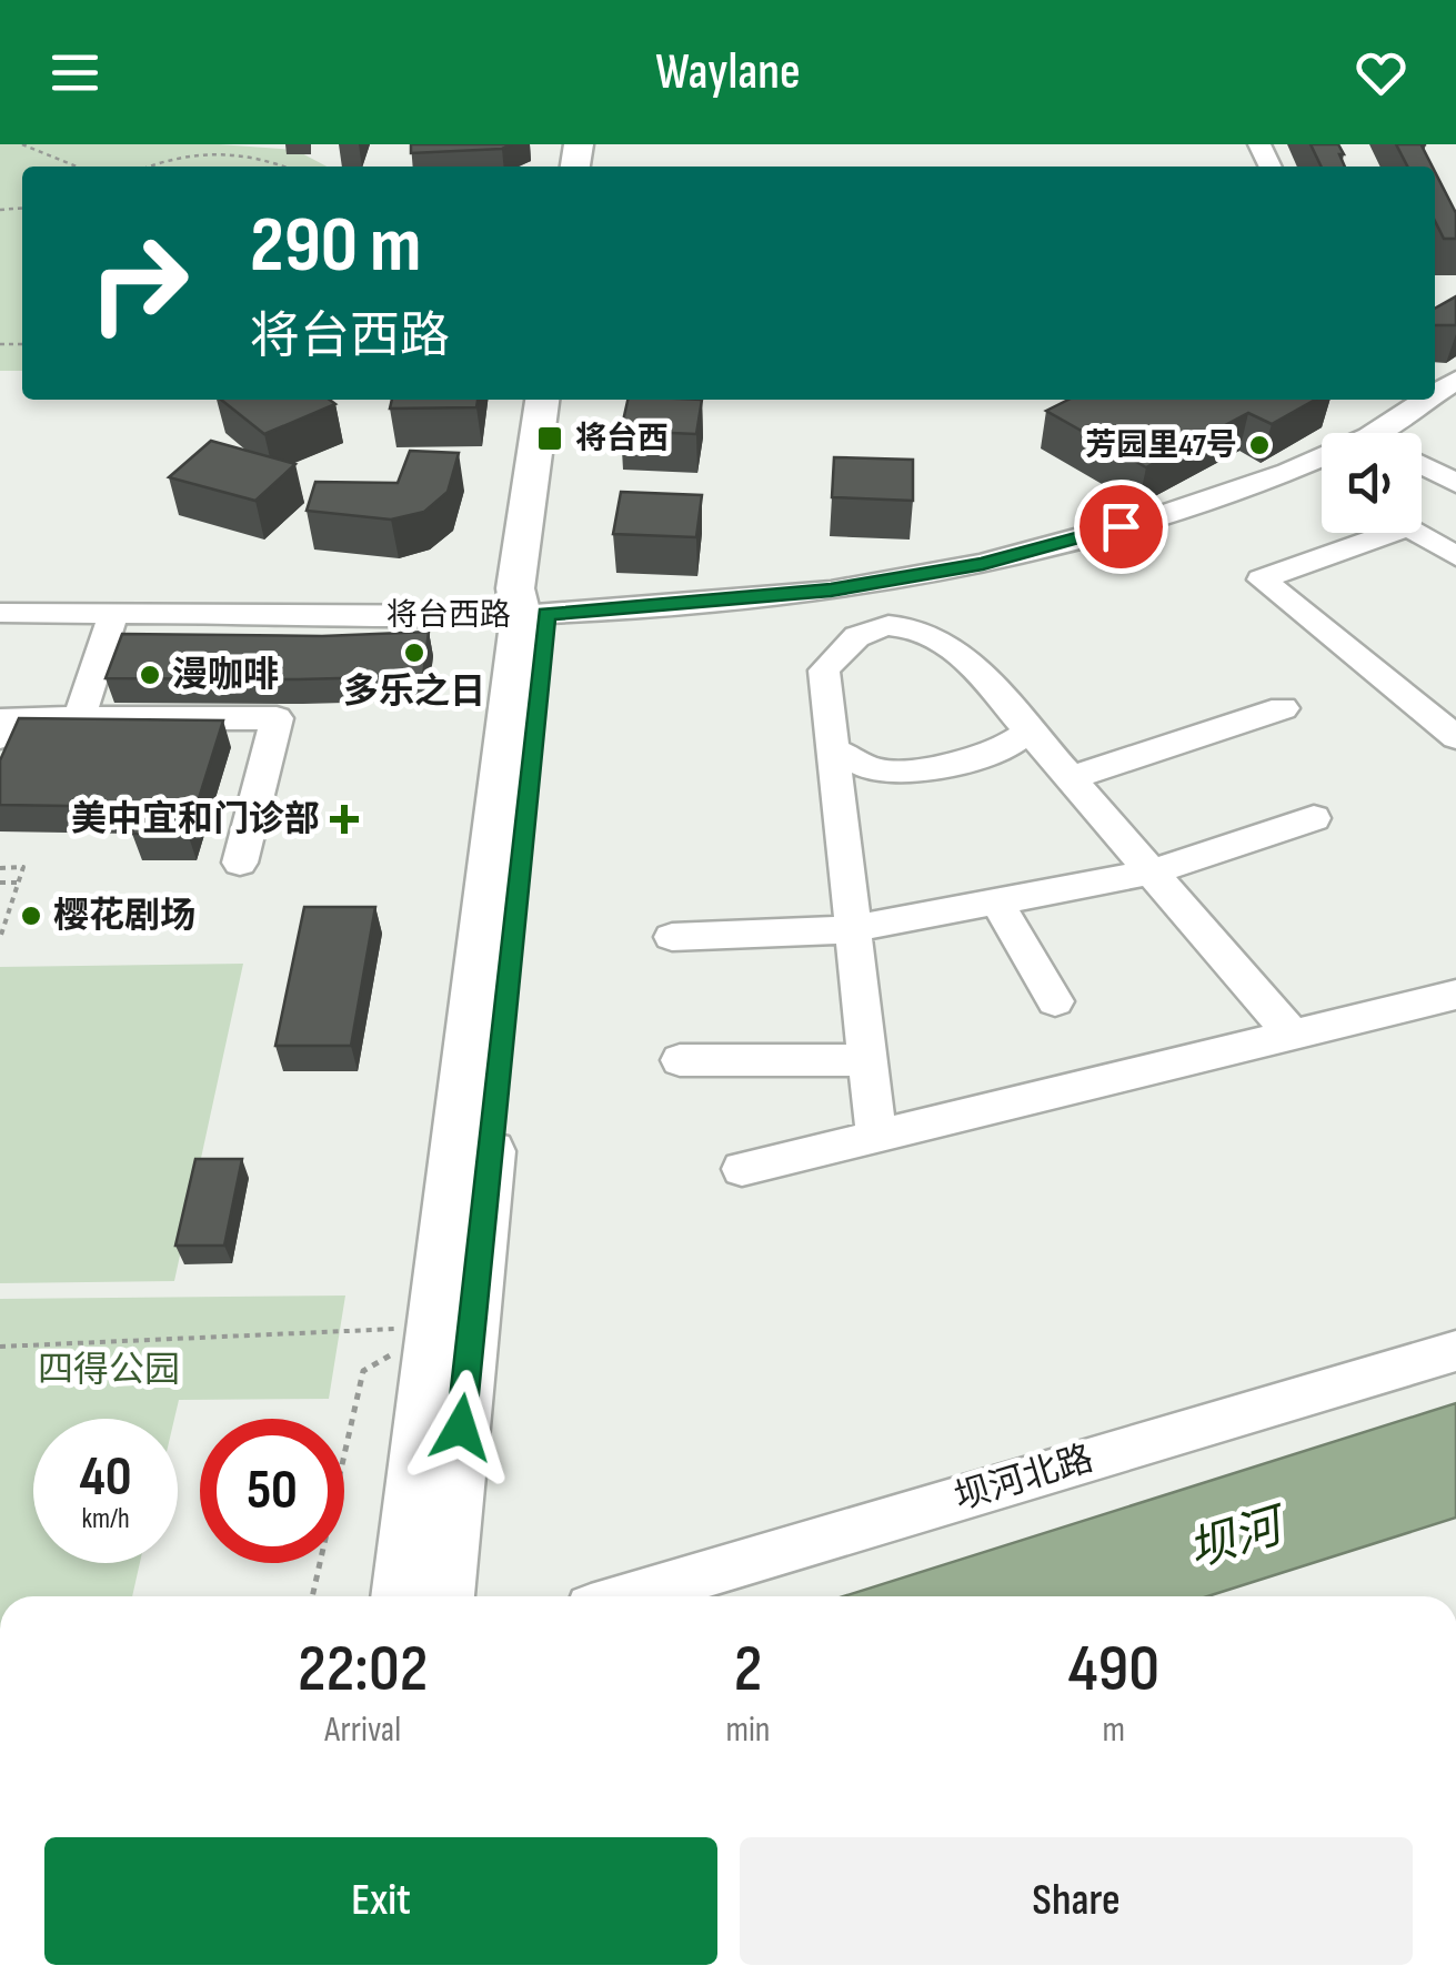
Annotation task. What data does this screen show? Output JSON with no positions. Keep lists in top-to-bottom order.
{
  "streets": {
    "street": ["将台西路", "坝河北路"]
  },
  "water": ["坝河"],
  "parks": ["四得公园"],
  "places": {
    "transit": ["将台西"],
    "other": [
      "芳园里47号",
      "多乐之日",
      "漫咖啡",
      "樱花剧场"
    ],
    "health": ["美中宜和门诊部"]
  },
  "page": {
    "header": "Waylane",
    "turn": ["290 m", "将台西路"],
    "speed": "40 km/h",
    "limit": "50",
    "eta": [
      "22:02",
      "Arrival",
      "2",
      "min",
      "490",
      "m"
    ],
    "buttons": ["Exit", "Share"]
  }
}
